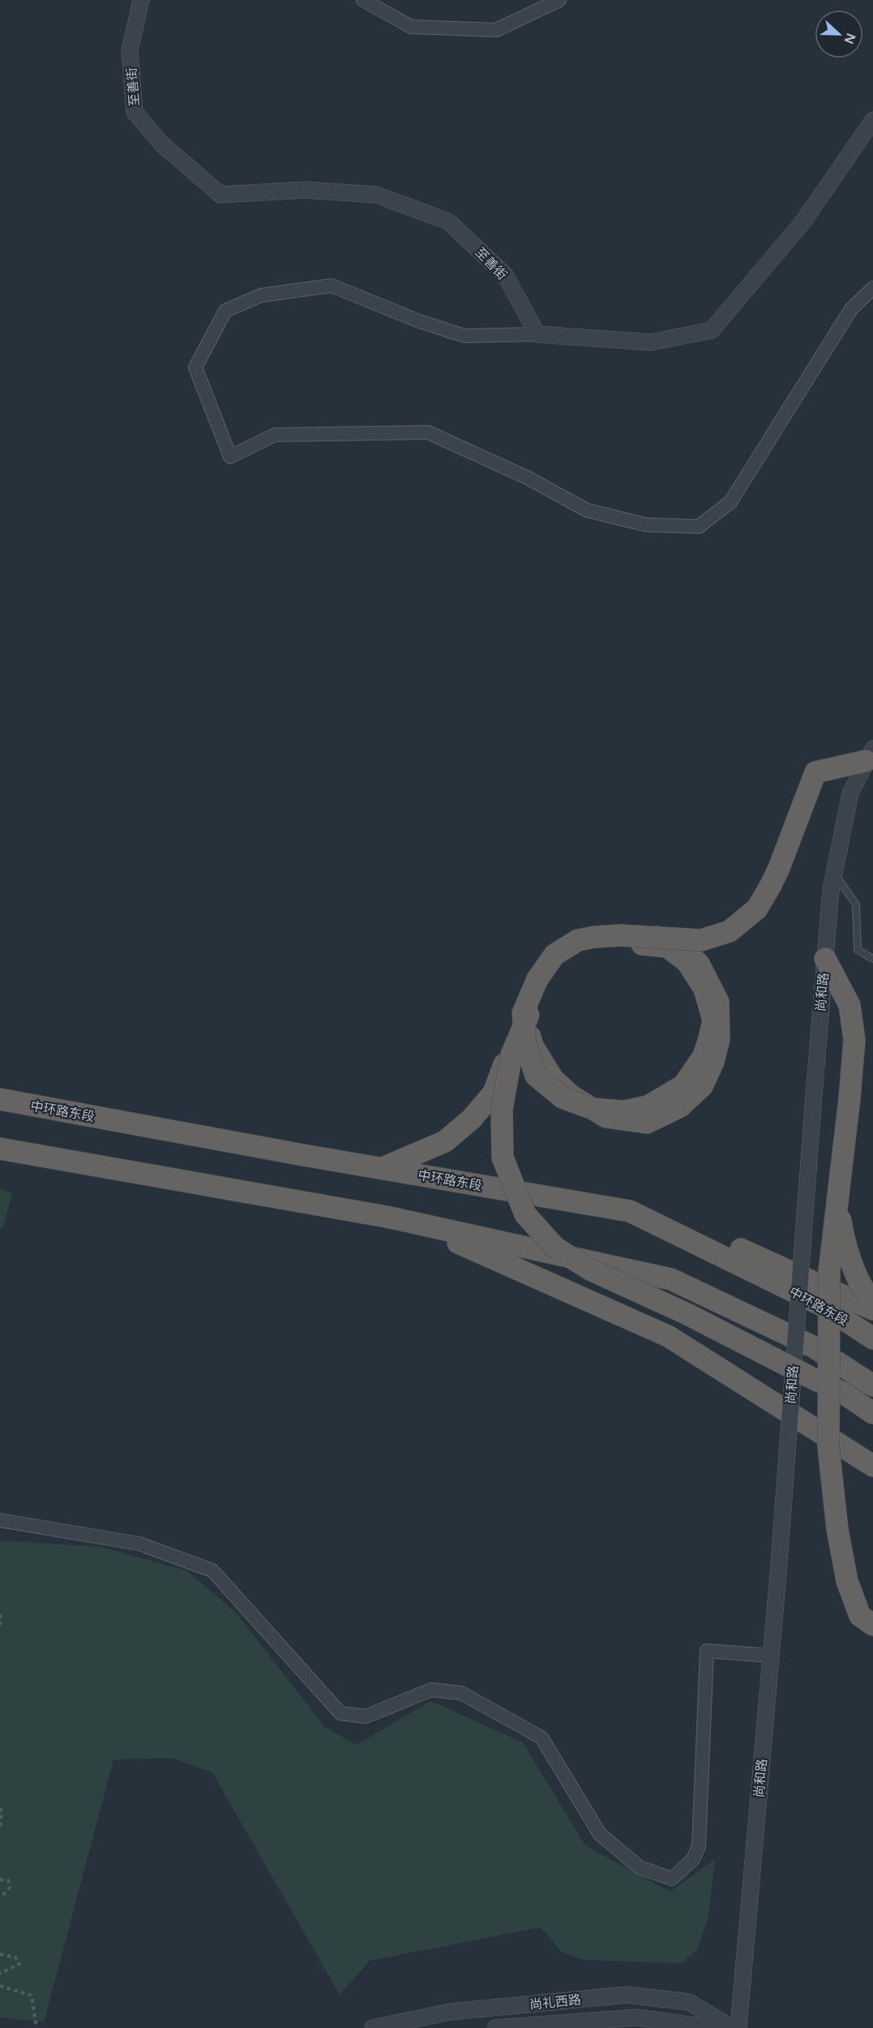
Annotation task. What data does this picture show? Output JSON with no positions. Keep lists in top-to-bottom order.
{
  "streets": {
    "highway": ["中环路东段"],
    "street": ["至善街", "尚和路", "尚礼西路"]
  },
  "north": "right"
}
